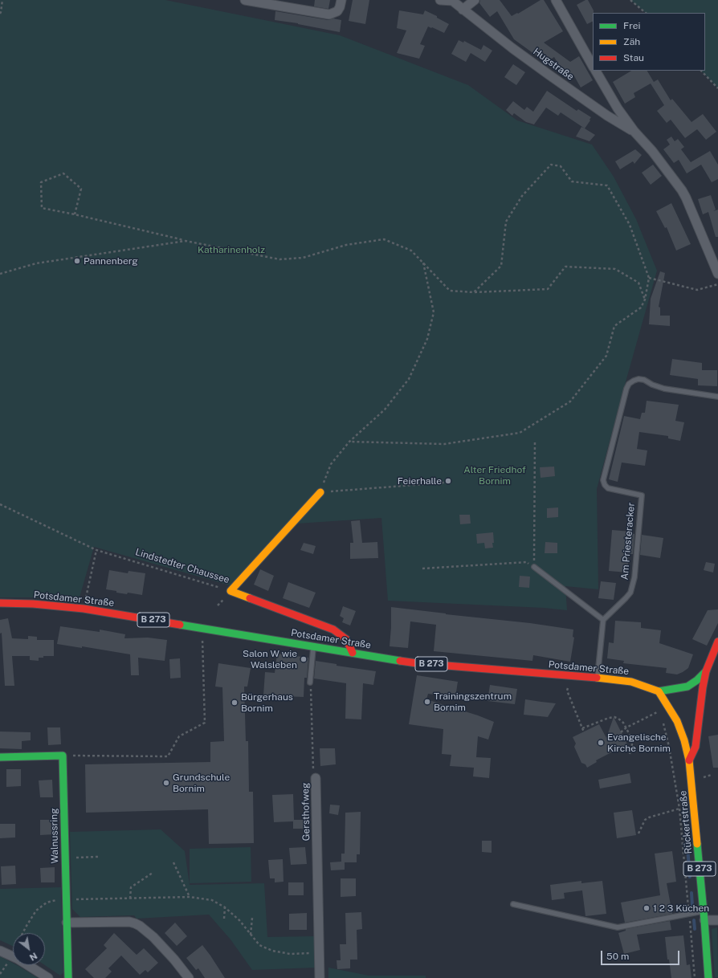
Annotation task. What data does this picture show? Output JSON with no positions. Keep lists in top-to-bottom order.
{
  "streets": {
    "main road": [
      "Lindstedter Chaussee",
      "Potsdamer Straße",
      "B 273",
      "Rückertstraße",
      "Walnussring"
    ],
    "street": ["Hugstraße", "Gersthofweg"],
    "lane": ["Am Priesteracker"]
  },
  "crossings": [
    ["Lindstedter Chaussee", "Potsdamer Straße"],
    ["Potsdamer Straße", "Rückertstraße"]
  ],
  "parks": ["Katharinenholz", "Alter Friedhof Bornim"],
  "places": [
    "Pannenberg",
    "Feierhalle",
    "Salon W wie Walsleben",
    "Trainingszentrum Bornim",
    "Bürgerhaus Bornim",
    "Evangelische Kirche Bornim",
    "Grundschule Bornim",
    "1 2 3 Küchen"
  ],
  "legend": ["Frei", "Zäh", "Stau"],
  "scale_bar": "50 m",
  "north": "bottom right"
}
